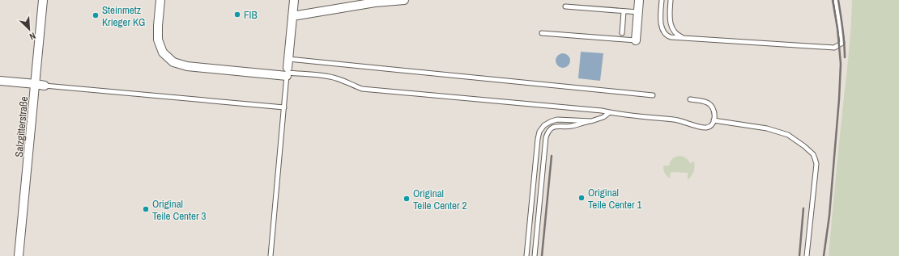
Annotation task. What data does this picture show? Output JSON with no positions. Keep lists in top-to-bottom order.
{
  "streets": {
    "street": ["Salzgitterstraße"]
  },
  "places": [
    "FIB",
    "Steinmetz Krieger KG",
    "Original Teile Center 1",
    "Original Teile Center 2",
    "Original Teile Center 3"
  ],
  "north": "bottom right"
}
